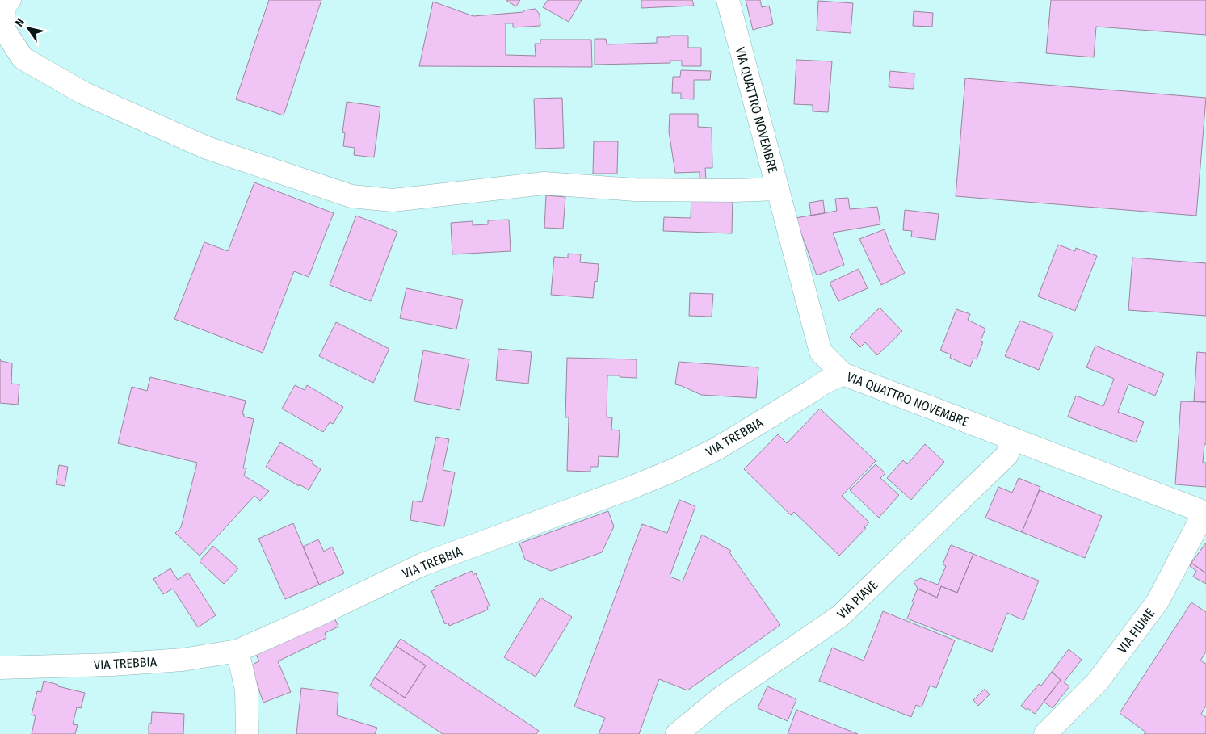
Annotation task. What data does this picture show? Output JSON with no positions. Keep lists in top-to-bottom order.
{
  "streets": {
    "street": [
      "VIA QUATTRO NOVEMBRE",
      "VIA TREBBIA",
      "VIA PIAVE",
      "VIA FIUME"
    ]
  },
  "crossings": [
    ["VIA QUATTRO NOVEMBRE", "VIA TREBBIA"],
    ["VIA QUATTRO NOVEMBRE", "VIA PIAVE"],
    ["VIA QUATTRO NOVEMBRE", "VIA FIUME"]
  ],
  "north": "top left"
}
